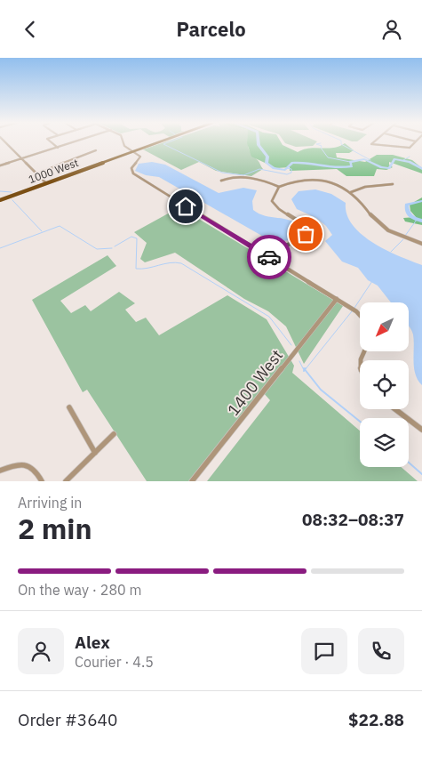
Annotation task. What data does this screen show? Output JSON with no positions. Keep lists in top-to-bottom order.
{
  "streets": {
    "main road": ["1000 West"],
    "street": ["1400 West"]
  },
  "north": "bottom left",
  "page": {
    "header": "Parcelo",
    "heading": ["2 min", "Arriving in", "08:32–08:37"],
    "panel": [
      "Alex",
      "Courier · 4.5",
      "Order #3640",
      "$22.88"
    ],
    "bar": "On the way · 280 m"
  }
}
